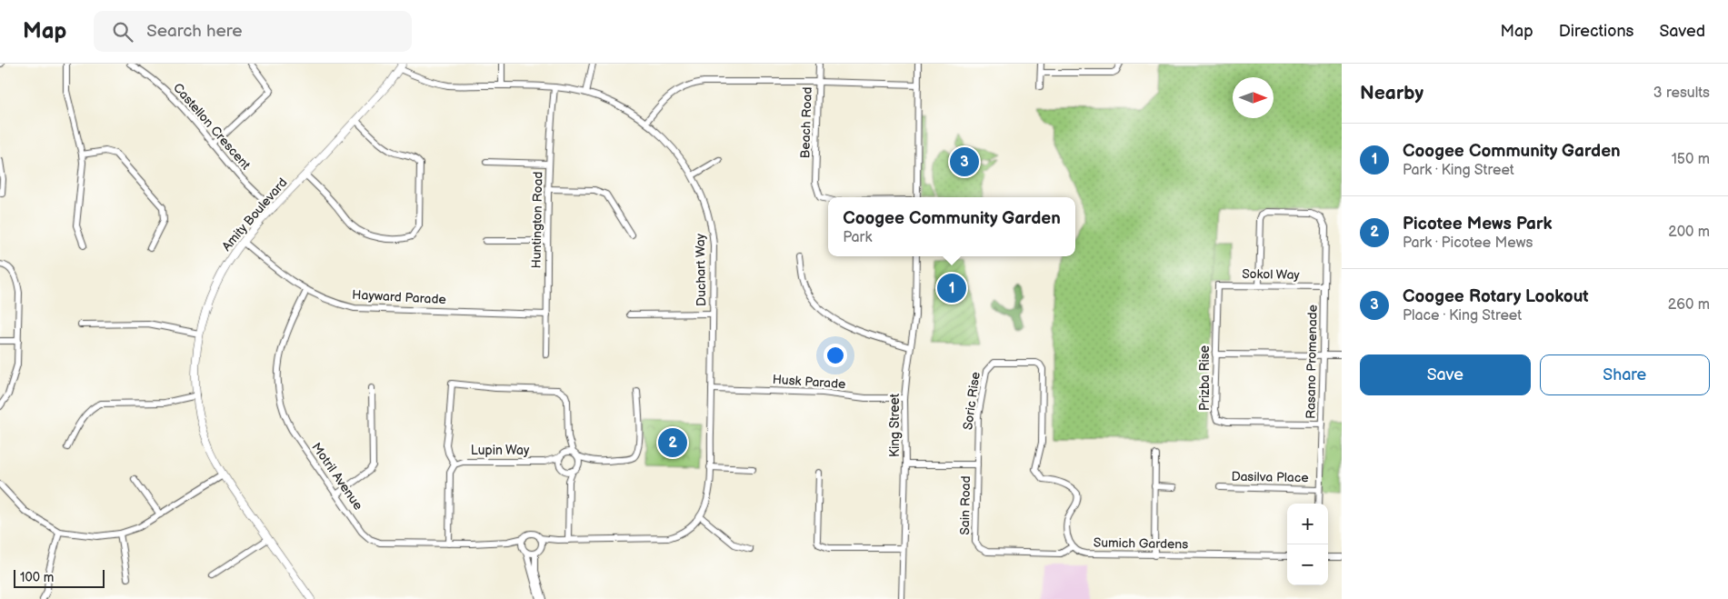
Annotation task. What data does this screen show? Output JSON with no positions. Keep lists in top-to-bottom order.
{
  "streets": {
    "street": [
      "Beach Road",
      "Castellon Crescent",
      "Amity Boulevard",
      "Huntington Road",
      "Duchart Way",
      "Sokol Way",
      "Hayward Parade",
      "Rasano Promenade",
      "Prizba Rise",
      "Husk Parade",
      "Soric Rise",
      "King Street",
      "Lupin Way",
      "Motril Avenue",
      "Dasilva Place",
      "Sain Road",
      "Sumich Gardens"
    ]
  },
  "crossings": [
    ["Castellon Crescent", "Amity Boulevard"],
    ["Amity Boulevard", "Duchart Way"],
    ["Amity Boulevard", "Hayward Parade"],
    ["Huntington Road", "Duchart Way"],
    ["Huntington Road", "Hayward Parade"],
    ["Duchart Way", "Husk Parade"],
    ["Duchart Way", "Motril Avenue"],
    ["Sokol Way", "Rasano Promenade"],
    ["Sokol Way", "Prizba Rise"],
    ["Hayward Parade", "Motril Avenue"],
    ["Rasano Promenade", "Prizba Rise"],
    ["Rasano Promenade", "Dasilva Place"],
    ["Husk Parade", "King Street"],
    ["Soric Rise", "Sain Road"],
    ["Soric Rise", "Sumich Gardens"],
    ["King Street", "Sain Road"],
    ["Lupin Way", "Motril Avenue"],
    ["Sain Road", "Sumich Gardens"]
  ],
  "scale_bar": "100 m",
  "north": "right",
  "page": {
    "header": "Map",
    "search": "Search here",
    "nav": ["Map", "Directions", "Saved"],
    "heading": ["Nearby", "3 results"],
    "list": [
      {
        "mark": "1",
        "name": "Coogee Community Garden",
        "note": "Park · King Street",
        "value": "150 m"
      },
      {
        "mark": "2",
        "name": "Picotee Mews Park",
        "note": "Park · Picotee Mews",
        "value": "200 m"
      },
      {
        "mark": "3",
        "name": "Coogee Rotary Lookout",
        "note": "Place · King Street",
        "value": "260 m"
      }
    ],
    "pins": ["3", "1", "2"],
    "popup": ["Coogee Community Garden", "Park"],
    "buttons": ["Save", "Share"],
    "map_buttons": ["+", "−"],
    "scale": "100 m"
  }
}
